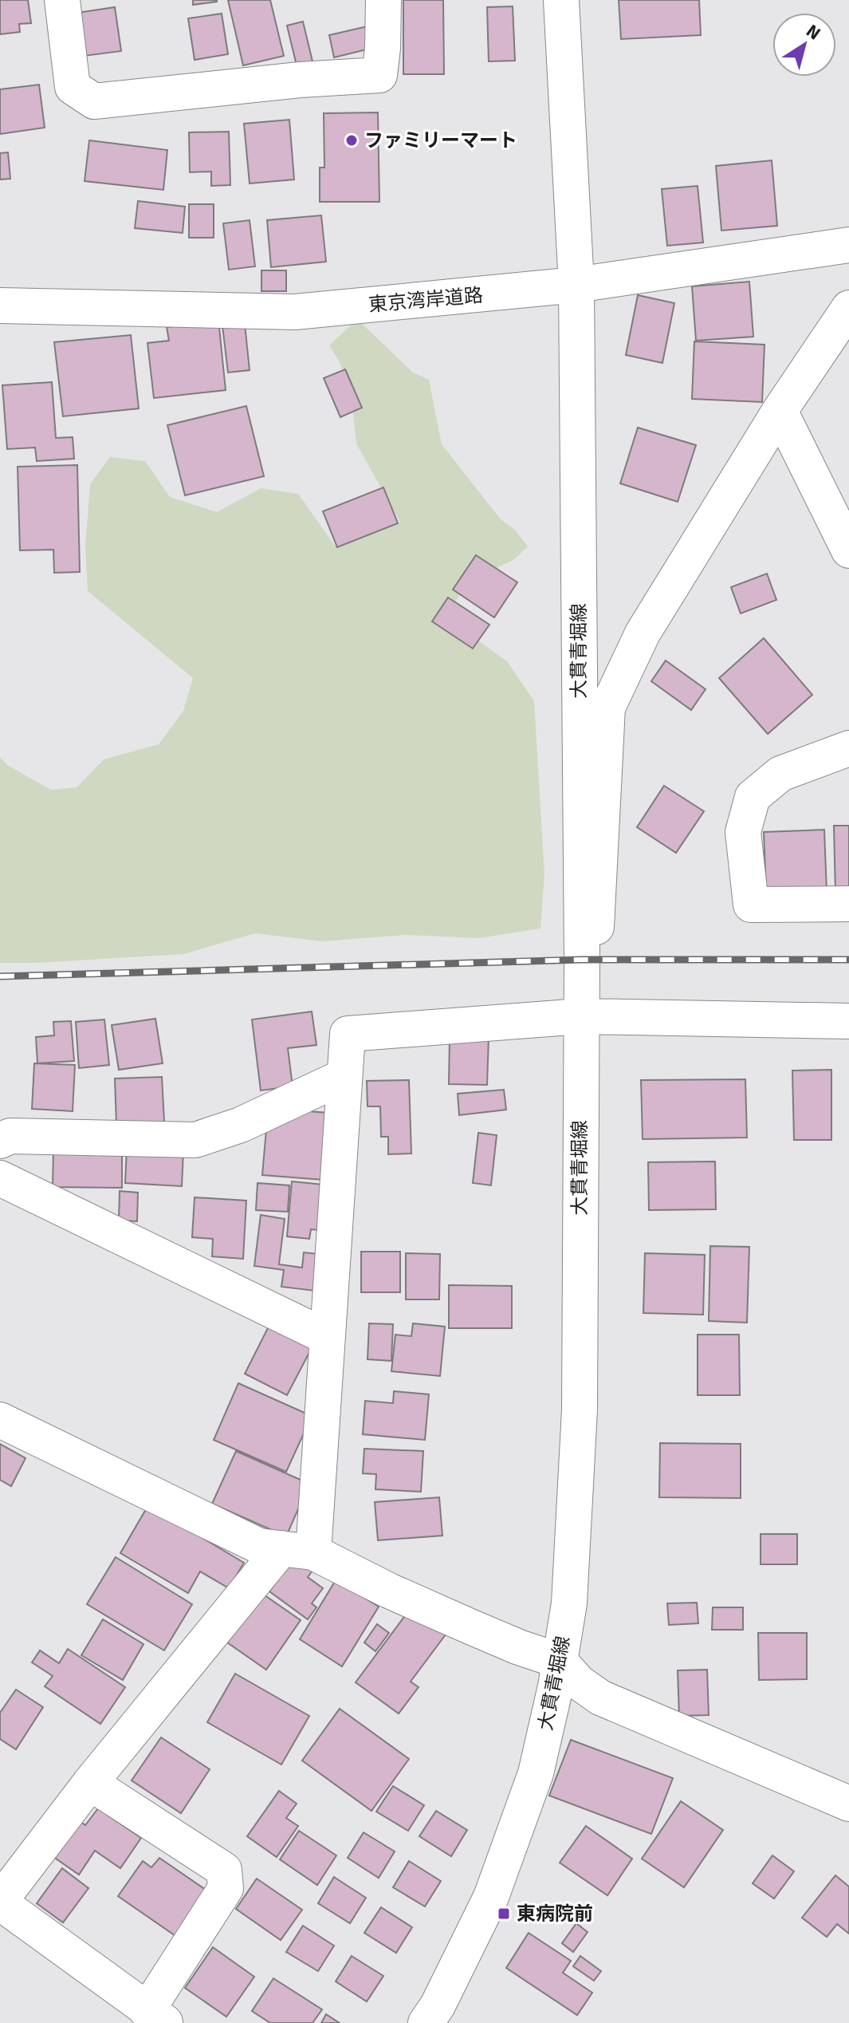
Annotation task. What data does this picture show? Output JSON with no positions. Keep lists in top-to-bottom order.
{
  "streets": {
    "main road": ["東京湾岸道路", "大貫青堀線"]
  },
  "crossings": [
    ["東京湾岸道路", "大貫青堀線"]
  ],
  "places": {
    "other": ["ファミリーマート"],
    "transit": ["東病院前"]
  },
  "north": "top right"
}
